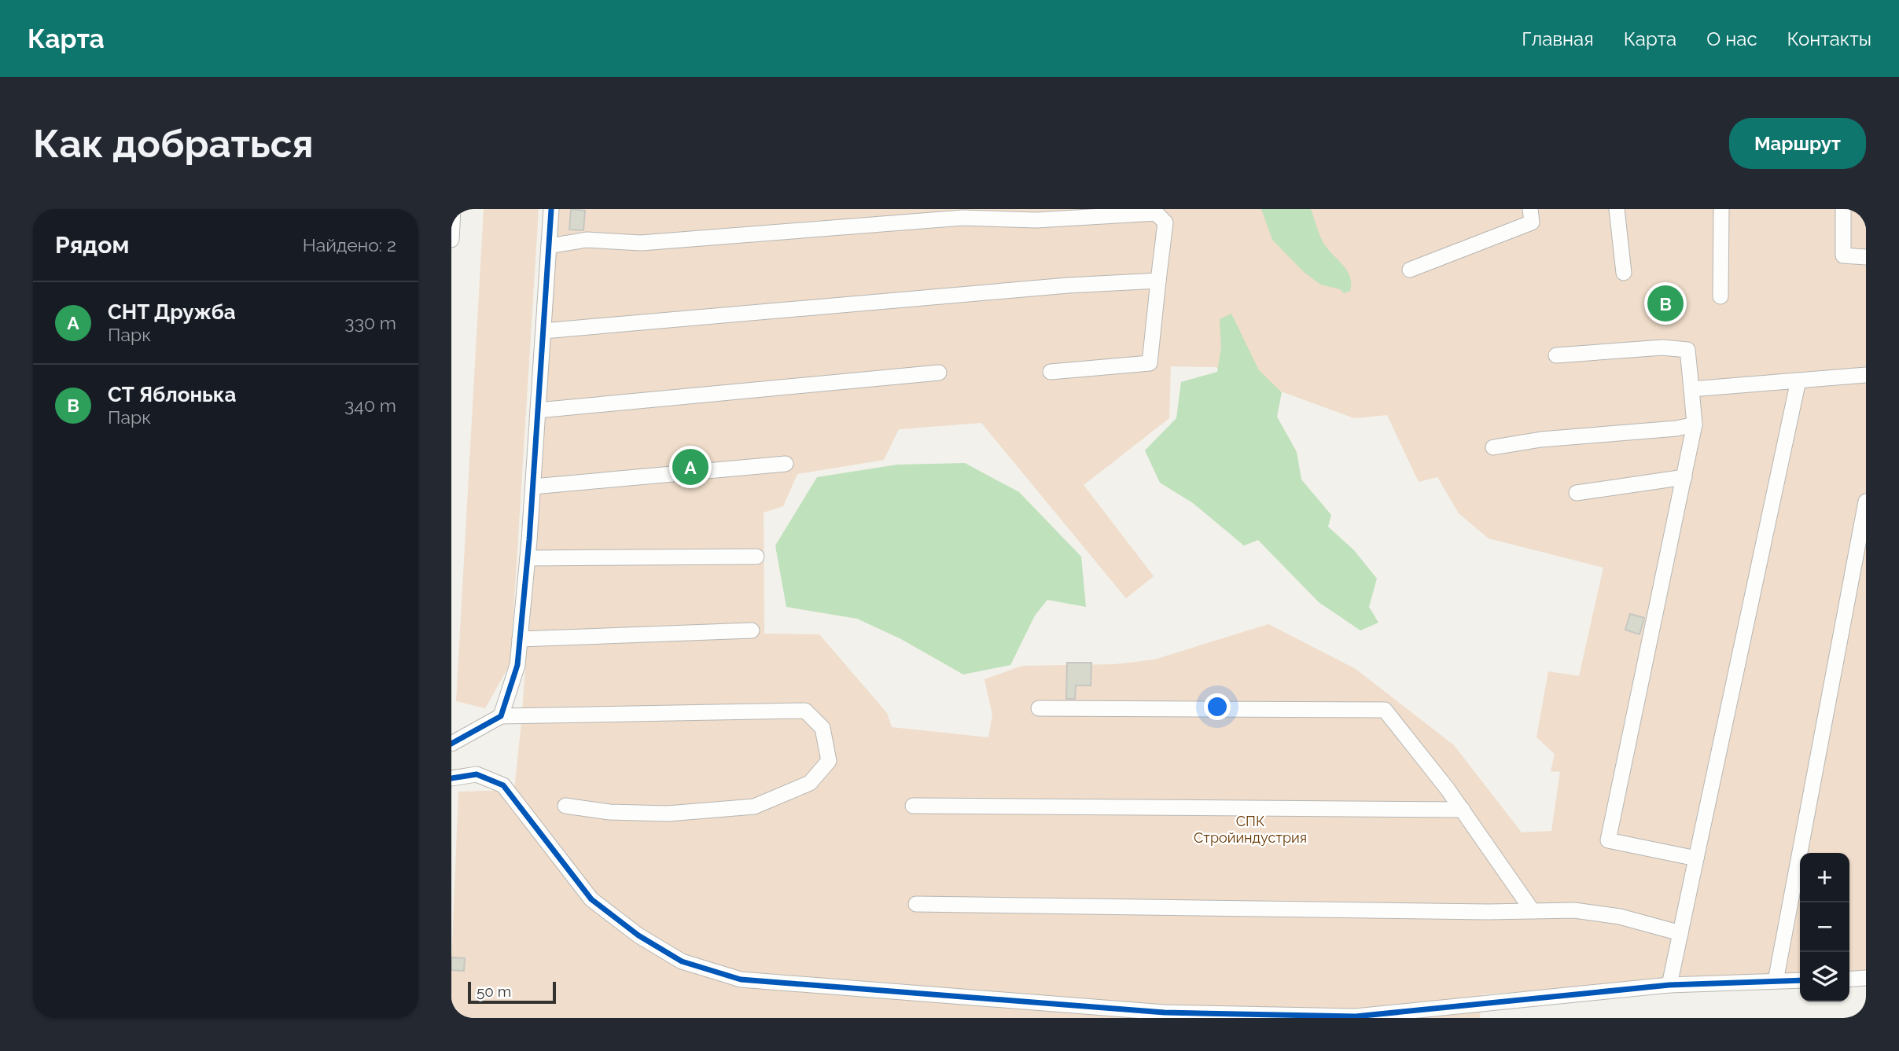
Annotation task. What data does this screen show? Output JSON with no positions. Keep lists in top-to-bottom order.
{
  "parks": ["СПК Стройиндустрия"],
  "scale_bar": "50 m",
  "page": {
    "header": "Карта",
    "nav": [
      "Главная",
      "Карта",
      "О нас",
      "Контакты"
    ],
    "buttons": "Маршрут",
    "title": "Как добраться",
    "heading": ["Рядом", "Найдено: 2"],
    "list": [
      {
        "mark": "A",
        "name": "СНТ Дружба",
        "note": "Парк",
        "value": "330 m"
      },
      {
        "mark": "B",
        "name": "СТ Яблонька",
        "note": "Парк",
        "value": "340 m"
      }
    ],
    "pins": ["B", "A"],
    "map_buttons": ["+", "−"],
    "scale": "50 m"
  }
}
